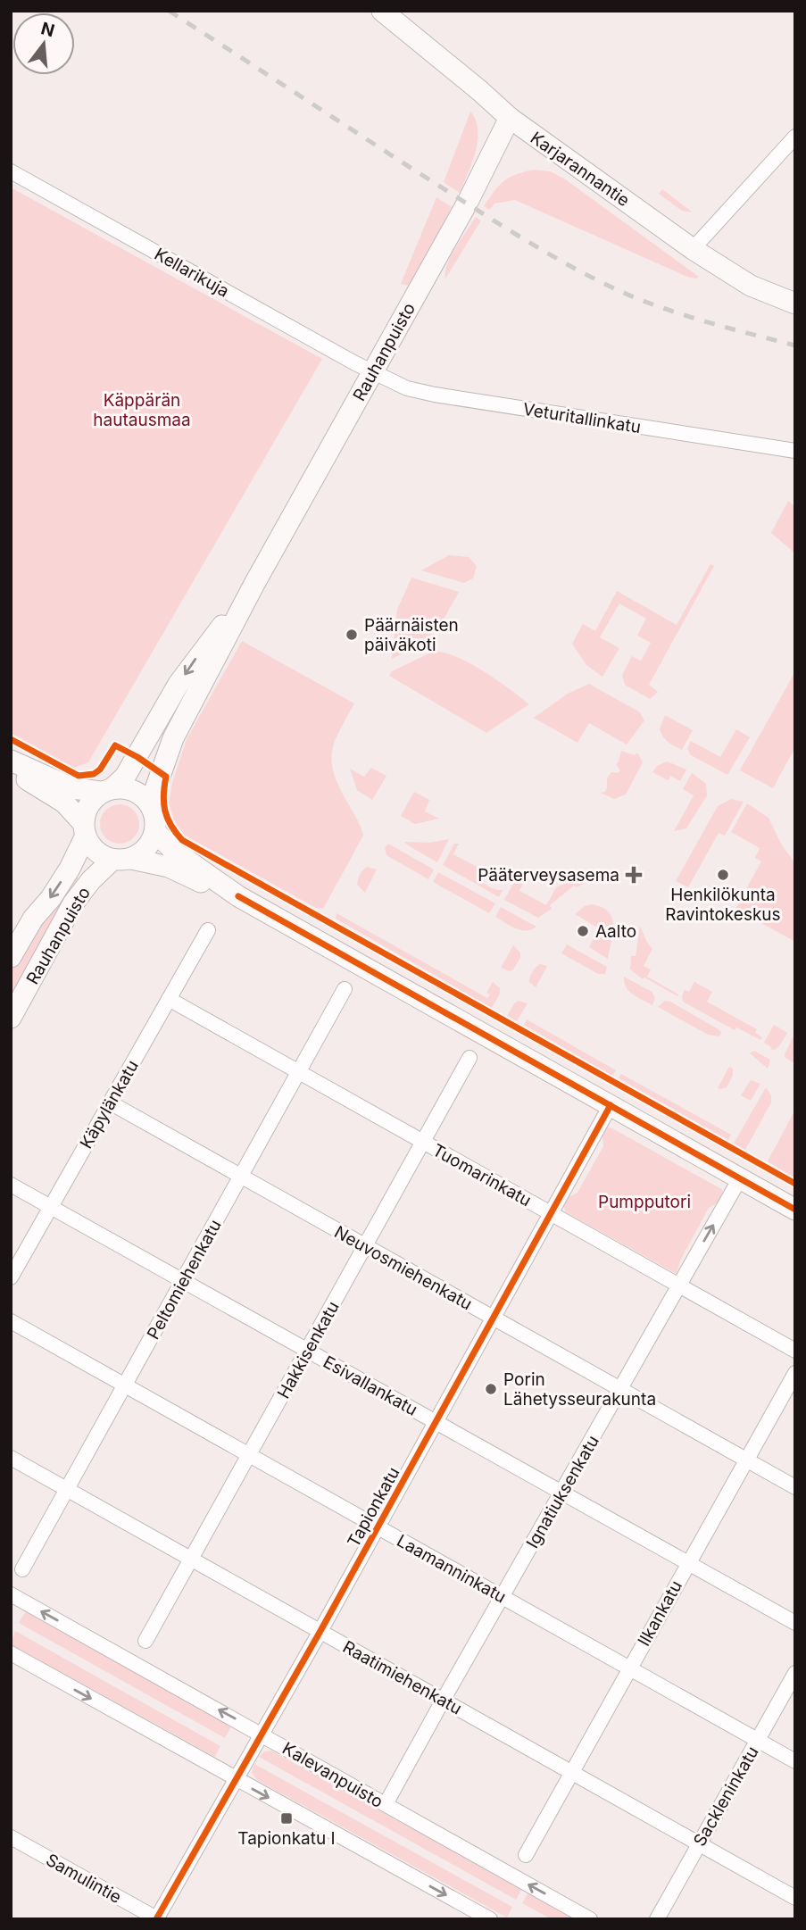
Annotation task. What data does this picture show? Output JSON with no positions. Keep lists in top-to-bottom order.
{
  "streets": {
    "main road": ["Karjarannantie", "Rauhanpuisto"],
    "street": [
      "Kellarikuja",
      "Veturitallinkatu",
      "Käpylänkatu",
      "Tuomarinkatu",
      "Neuvosmiehenkatu",
      "Peltomiehenkatu",
      "Hakkisenkatu",
      "Esivallankatu",
      "Ignatiuksenkatu",
      "Tapionkatu",
      "Laamanninkatu",
      "Ilkankatu",
      "Raatimiehenkatu",
      "Kalevanpuisto",
      "Sackleninkatu",
      "Samulintie"
    ]
  },
  "crossings": [
    ["Karjarannantie", "Rauhanpuisto"],
    ["Kellarikuja", "Rauhanpuisto"],
    ["Kellarikuja", "Veturitallinkatu"],
    ["Rauhanpuisto", "Veturitallinkatu"],
    ["Käpylänkatu", "Tuomarinkatu"],
    ["Käpylänkatu", "Neuvosmiehenkatu"],
    ["Käpylänkatu", "Esivallankatu"],
    ["Tuomarinkatu", "Peltomiehenkatu"],
    ["Tuomarinkatu", "Hakkisenkatu"],
    ["Tuomarinkatu", "Ignatiuksenkatu"],
    ["Tuomarinkatu", "Tapionkatu"],
    ["Neuvosmiehenkatu", "Peltomiehenkatu"],
    ["Neuvosmiehenkatu", "Hakkisenkatu"],
    ["Neuvosmiehenkatu", "Ignatiuksenkatu"],
    ["Neuvosmiehenkatu", "Tapionkatu"],
    ["Neuvosmiehenkatu", "Ilkankatu"],
    ["Peltomiehenkatu", "Esivallankatu"],
    ["Peltomiehenkatu", "Laamanninkatu"],
    ["Peltomiehenkatu", "Raatimiehenkatu"],
    ["Hakkisenkatu", "Esivallankatu"],
    ["Hakkisenkatu", "Laamanninkatu"],
    ["Hakkisenkatu", "Raatimiehenkatu"],
    ["Esivallankatu", "Ignatiuksenkatu"],
    ["Esivallankatu", "Tapionkatu"],
    ["Esivallankatu", "Ilkankatu"],
    ["Ignatiuksenkatu", "Laamanninkatu"],
    ["Ignatiuksenkatu", "Raatimiehenkatu"],
    ["Ignatiuksenkatu", "Kalevanpuisto"],
    ["Tapionkatu", "Laamanninkatu"],
    ["Tapionkatu", "Raatimiehenkatu"],
    ["Tapionkatu", "Kalevanpuisto"],
    ["Tapionkatu", "Samulintie"],
    ["Laamanninkatu", "Ilkankatu"],
    ["Laamanninkatu", "Sackleninkatu"],
    ["Ilkankatu", "Raatimiehenkatu"],
    ["Raatimiehenkatu", "Sackleninkatu"]
  ],
  "parks": ["Käppärän hautausmaa", "Pumpputori"],
  "places": {
    "other": [
      "Päärnäisten päiväkoti",
      "Henkilökunta Ravintokeskus",
      "Aalto",
      "Porin Lähetysseurakunta"
    ],
    "health": ["Pääterveysasema"],
    "transit": ["Tapionkatu I"]
  },
  "north": "top"
}
